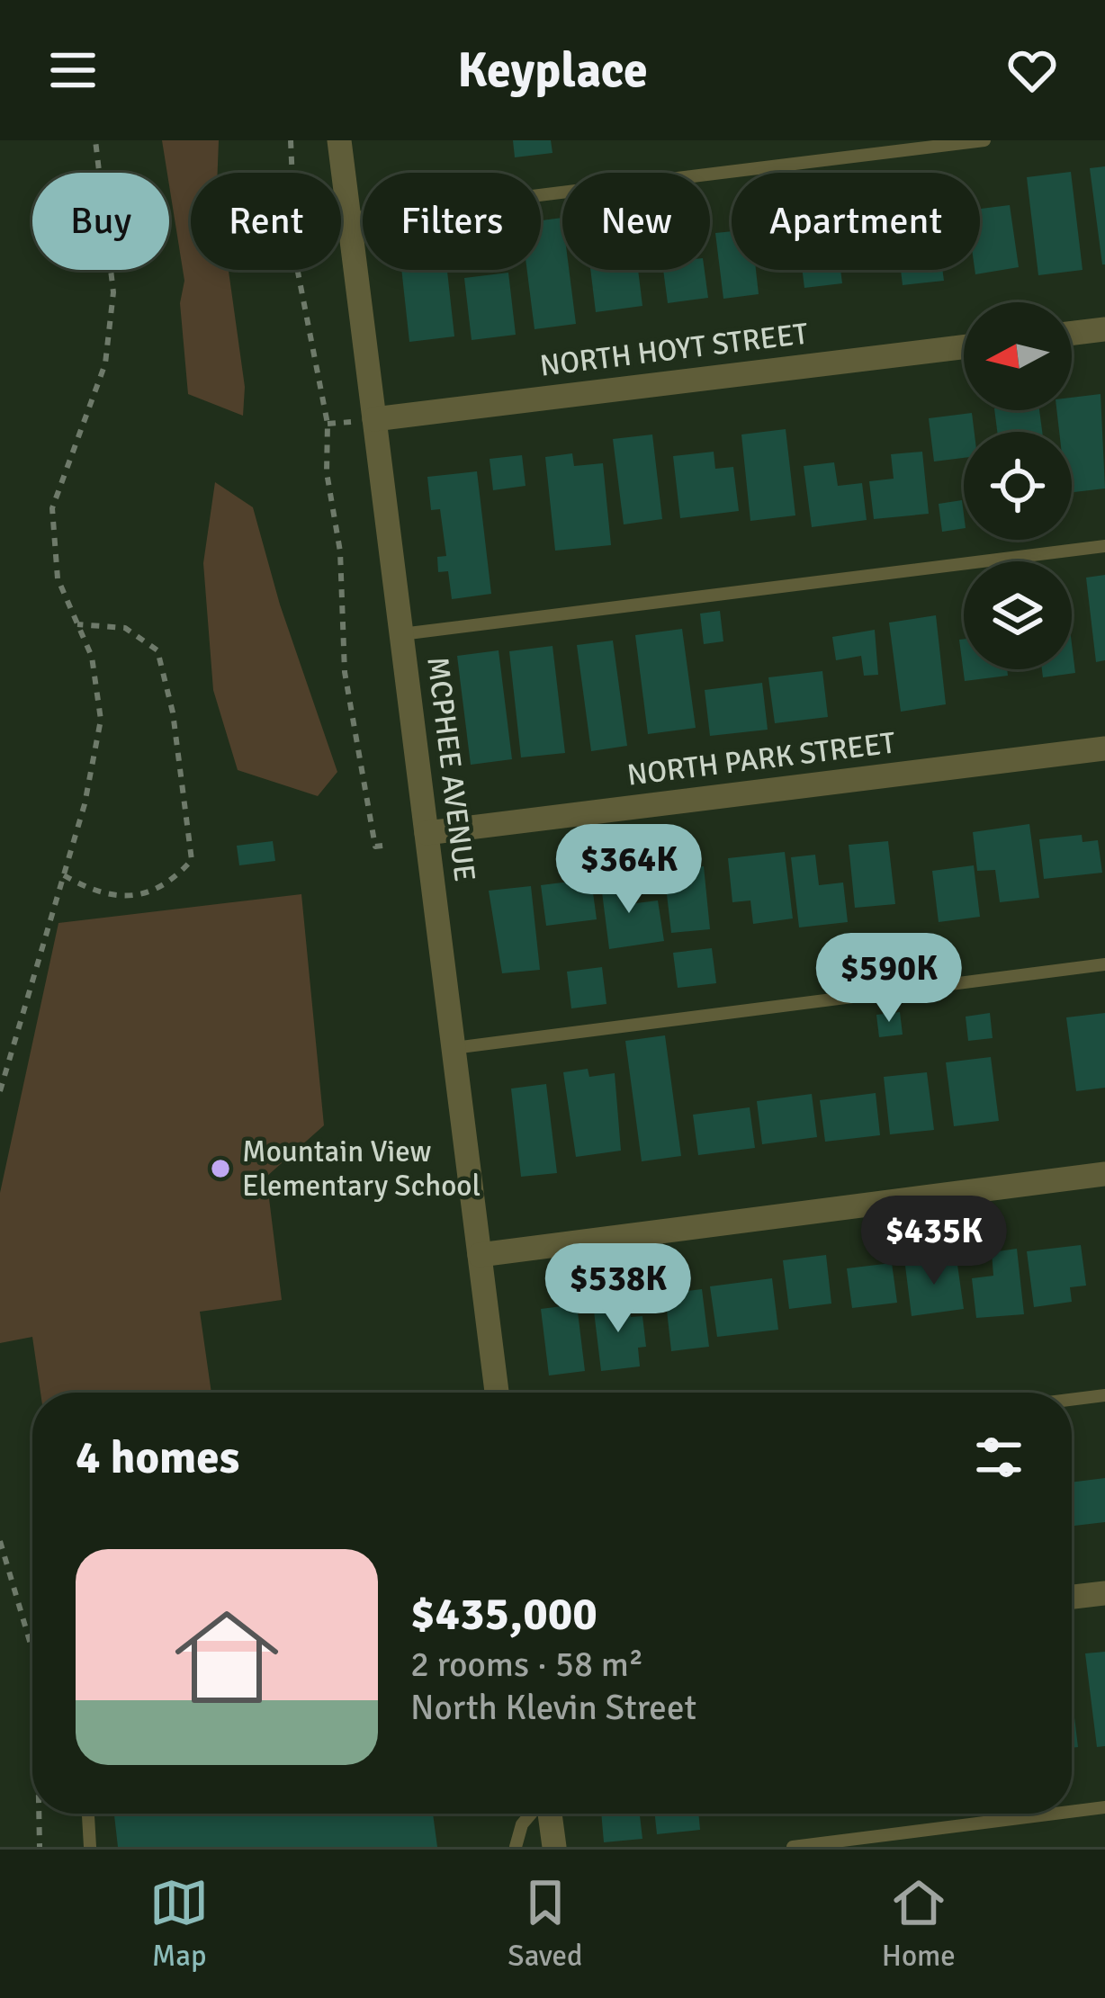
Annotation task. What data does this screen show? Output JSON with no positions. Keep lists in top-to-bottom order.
{
  "streets": {
    "street": ["NORTH HOYT STREET", "NORTH PARK STREET", "MCPHEE AVENUE"]
  },
  "crossings": [
    ["NORTH HOYT STREET", "MCPHEE AVENUE"],
    ["NORTH PARK STREET", "MCPHEE AVENUE"]
  ],
  "places": ["Mountain View Elementary School"],
  "north": "left",
  "page": {
    "header": "Keyplace",
    "chip": [
      "Buy",
      "Rent",
      "Filters",
      "New",
      "Apartment"
    ],
    "price": [
      "$364K",
      "$590K",
      "$435K",
      "$538K"
    ],
    "heading": "4 homes",
    "list": [
      {
        "name": "$435,000",
        "note": "2 rooms · 58 m² · North Klevin Street"
      }
    ],
    "tabs": ["Map", "Saved", "Home"]
  }
}
